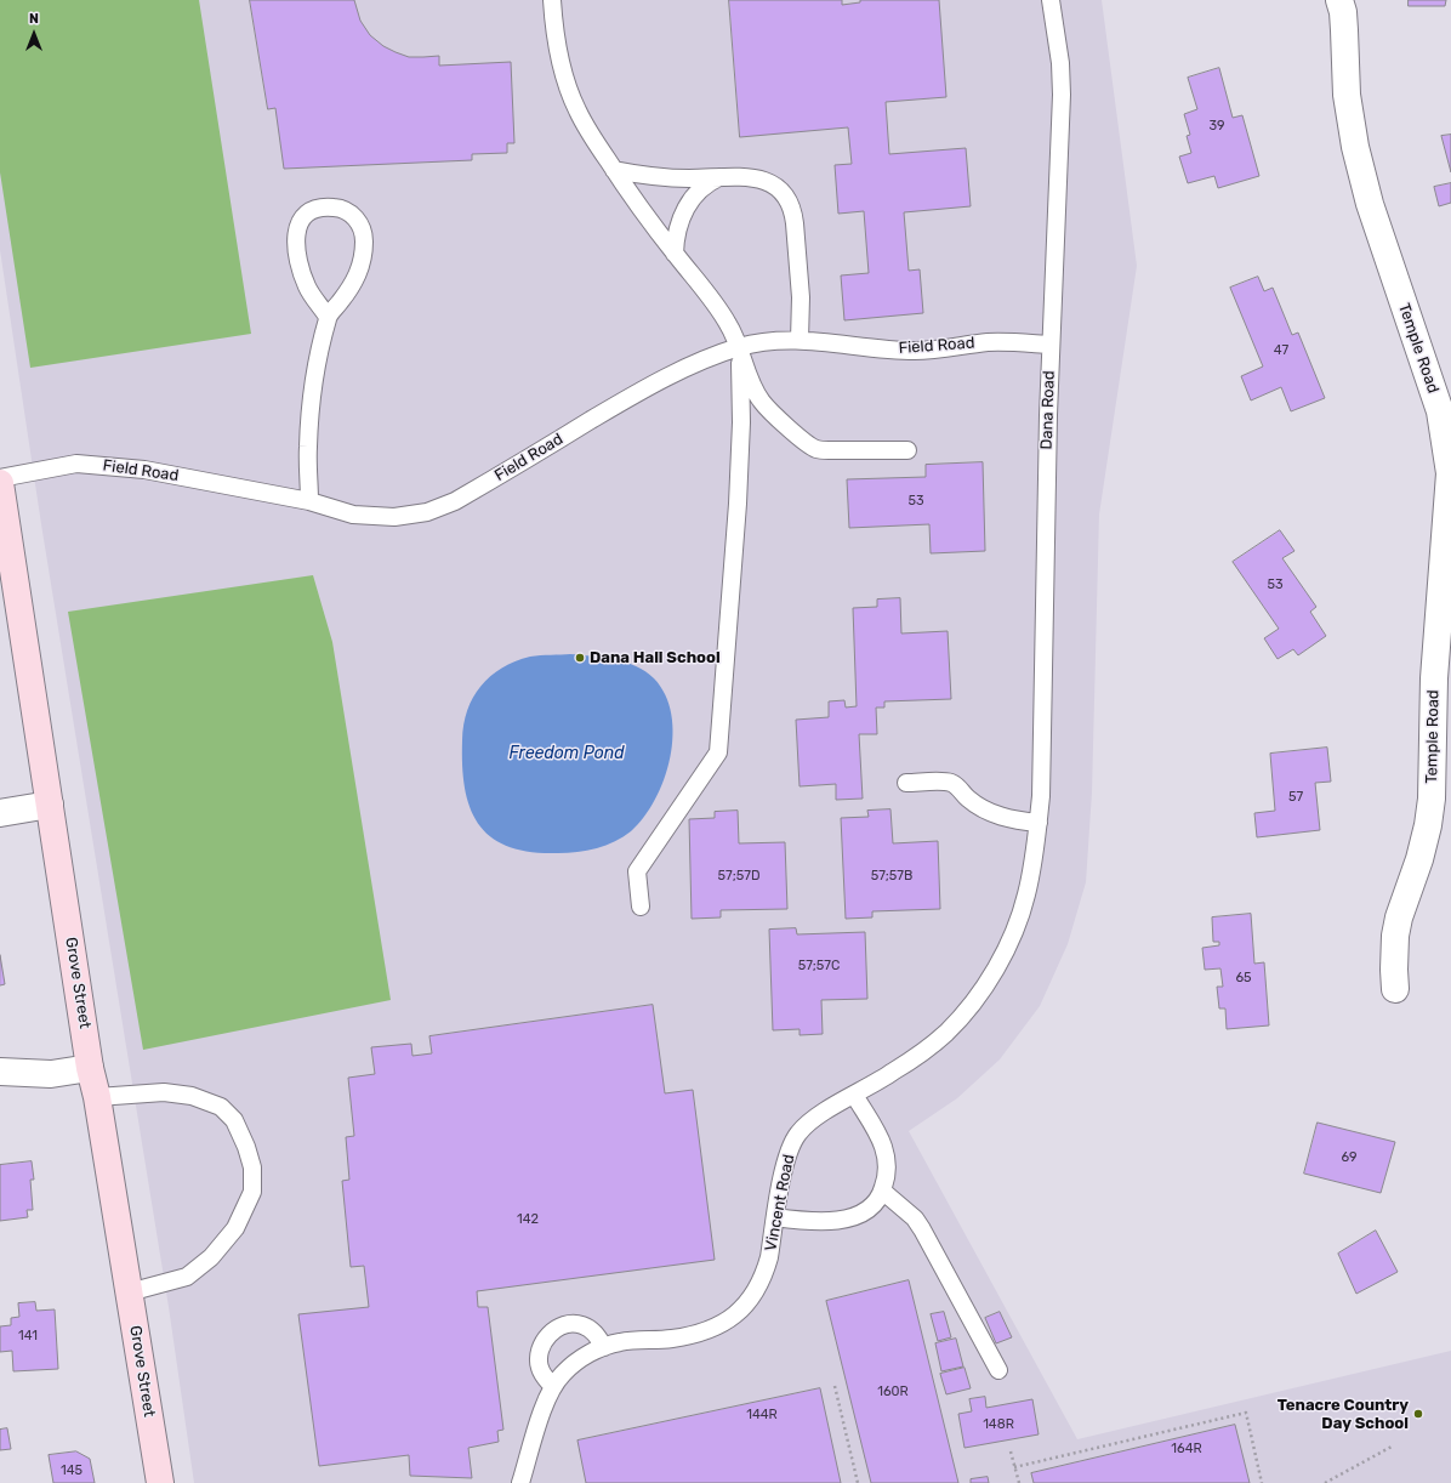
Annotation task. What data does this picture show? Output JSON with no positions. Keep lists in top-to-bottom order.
{
  "streets": {
    "street": ["Temple Road", "Grove Street"],
    "lane": ["Field Road", "Dana Road", "Vincent Road"]
  },
  "crossings": [
    ["Field Road", "Dana Road"],
    ["Dana Road", "Vincent Road"]
  ],
  "water": ["Freedom Pond"],
  "places": ["Dana Hall School", "Tenacre Country Day School"],
  "house_numbers": [
    "39",
    "47",
    "53",
    "53",
    "57",
    "57;57D",
    "57;57B",
    "57;57C",
    "65",
    "69",
    "142",
    "141",
    "160R",
    "144R",
    "148R",
    "164R",
    "145"
  ],
  "north": "top"
}
